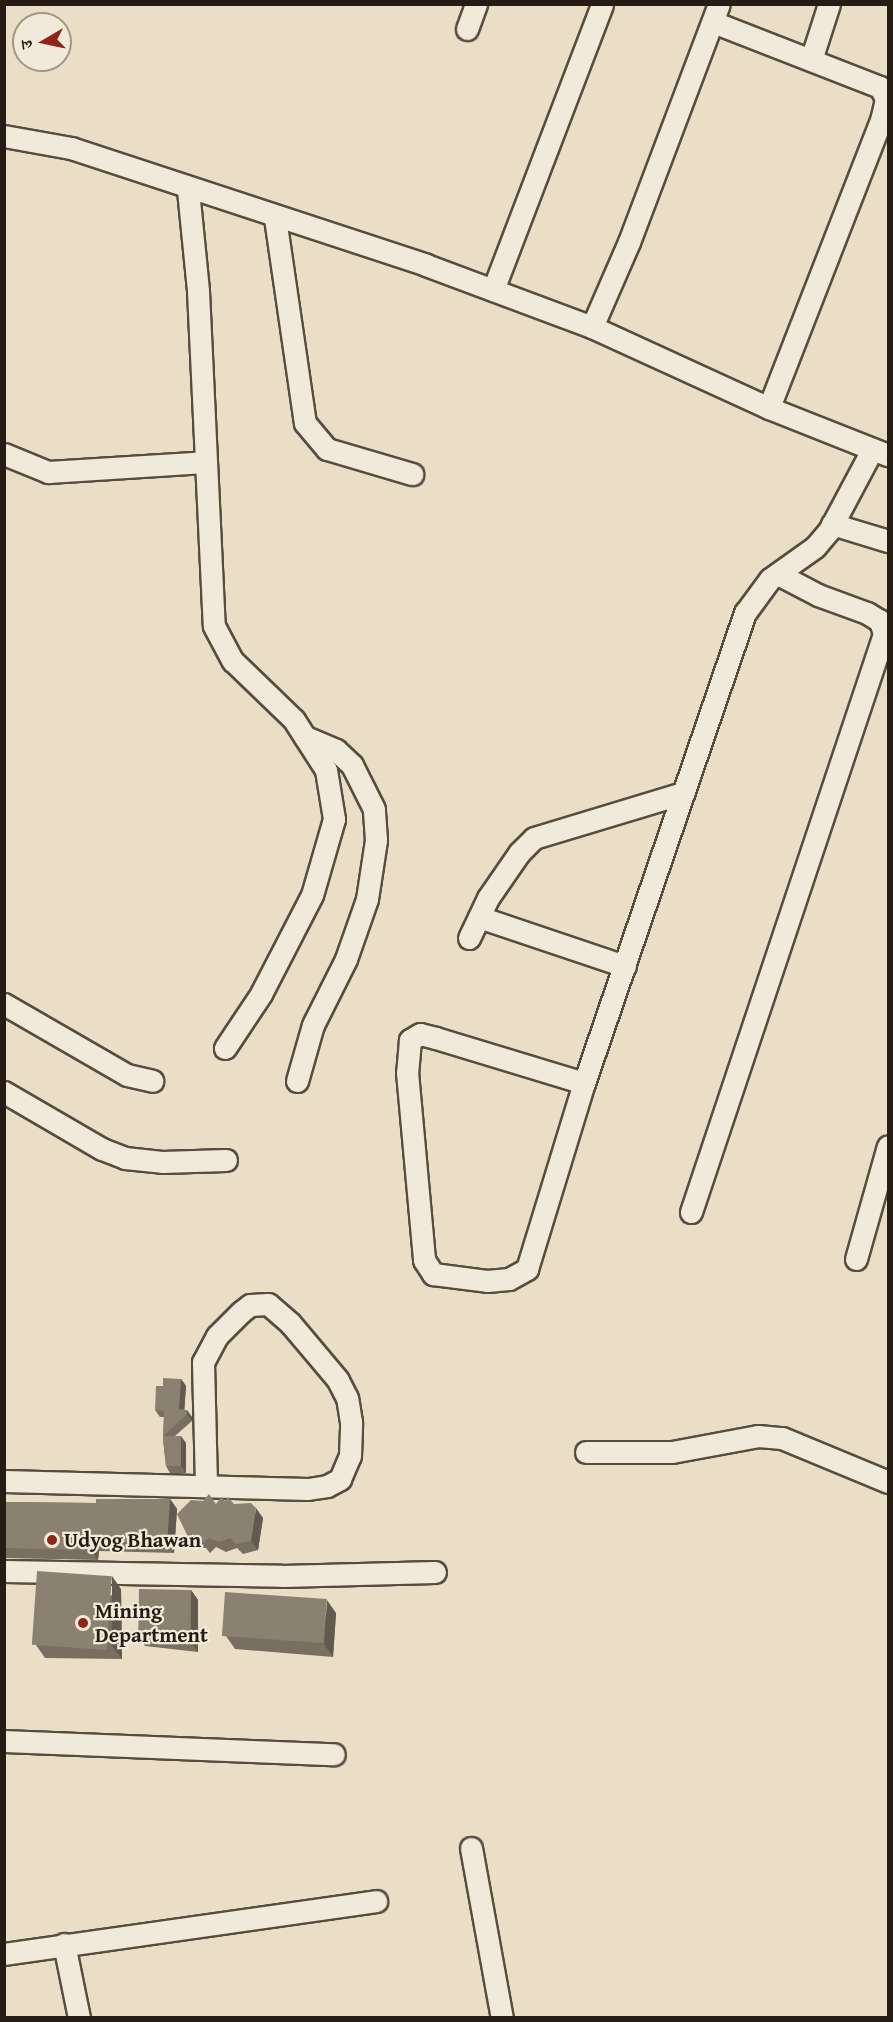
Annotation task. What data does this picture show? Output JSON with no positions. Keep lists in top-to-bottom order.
{
  "places": ["Udyog Bhawan", "Mining Department"],
  "north": "left"
}
